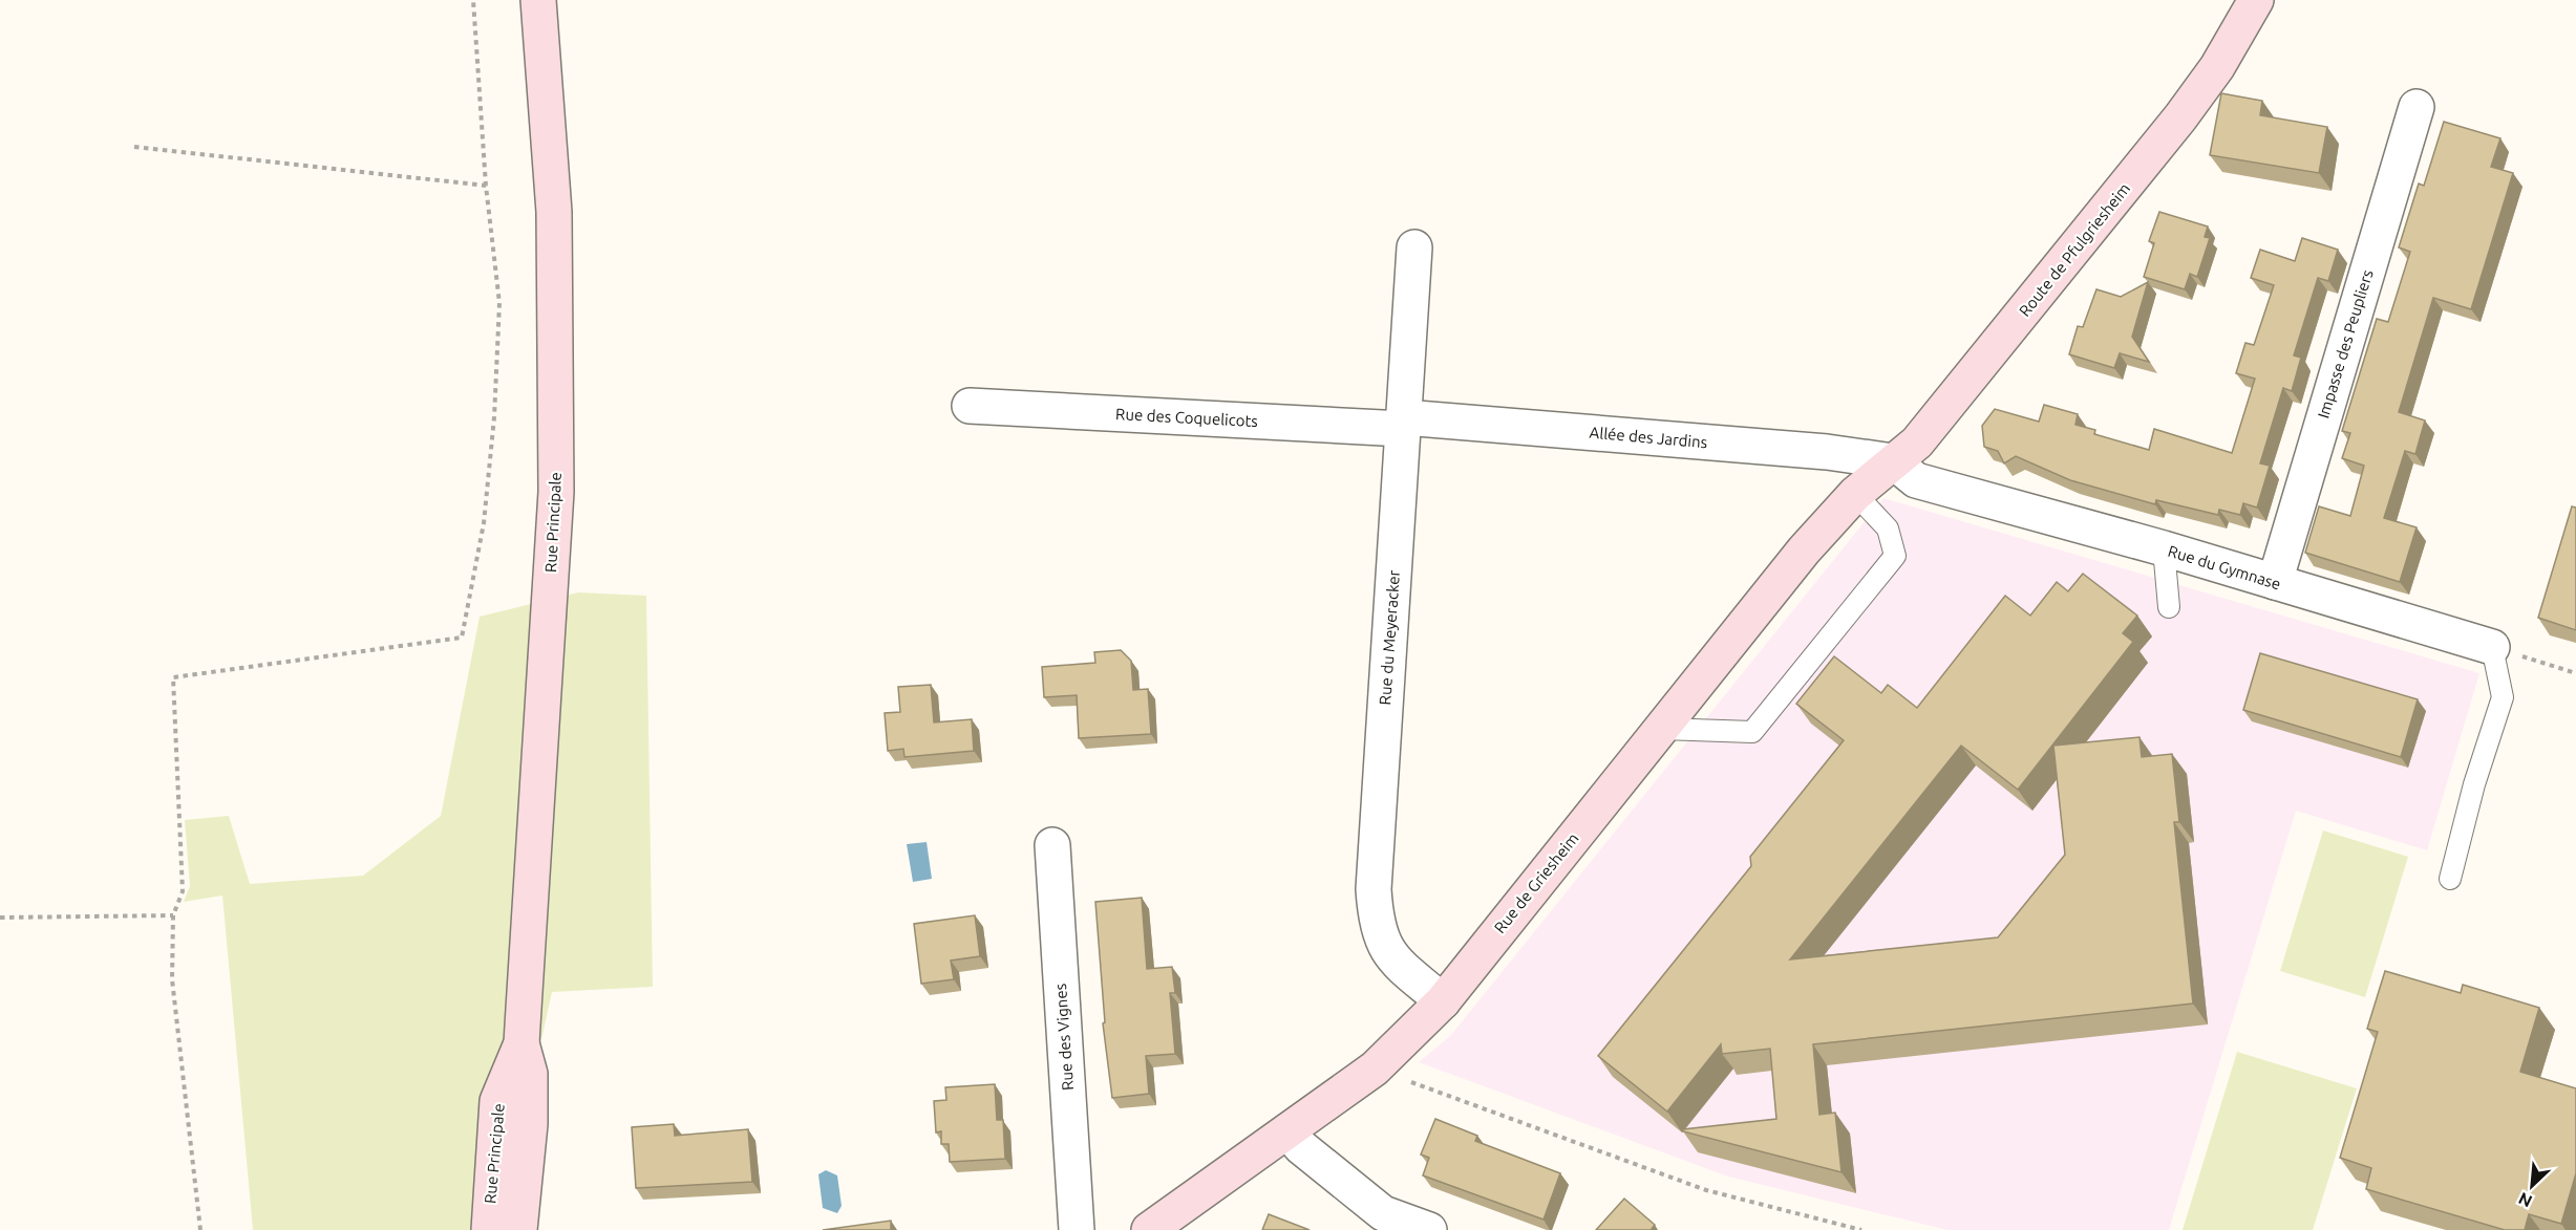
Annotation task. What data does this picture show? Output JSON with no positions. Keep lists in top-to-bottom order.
{
  "streets": {
    "street": [
      "Route de Pfulgriesheim",
      "Impasse des Peupliers",
      "Rue des Coquelicots",
      "Allée des Jardins",
      "Rue Principale",
      "Rue du Gymnase",
      "Rue du Meyeracker",
      "Rue de Griesheim",
      "Rue des Vignes"
    ]
  },
  "crossings": [
    ["Route de Pfulgriesheim", "Allée des Jardins"],
    ["Route de Pfulgriesheim", "Rue du Gymnase"],
    ["Route de Pfulgriesheim", "Rue de Griesheim"],
    ["Impasse des Peupliers", "Rue du Gymnase"],
    ["Rue des Coquelicots", "Allée des Jardins"],
    ["Rue des Coquelicots", "Rue du Meyeracker"],
    ["Allée des Jardins", "Rue du Gymnase"],
    ["Allée des Jardins", "Rue du Meyeracker"],
    ["Allée des Jardins", "Rue de Griesheim"],
    ["Rue du Gymnase", "Rue de Griesheim"],
    ["Rue du Meyeracker", "Rue de Griesheim"]
  ],
  "north": "bottom left"
}
